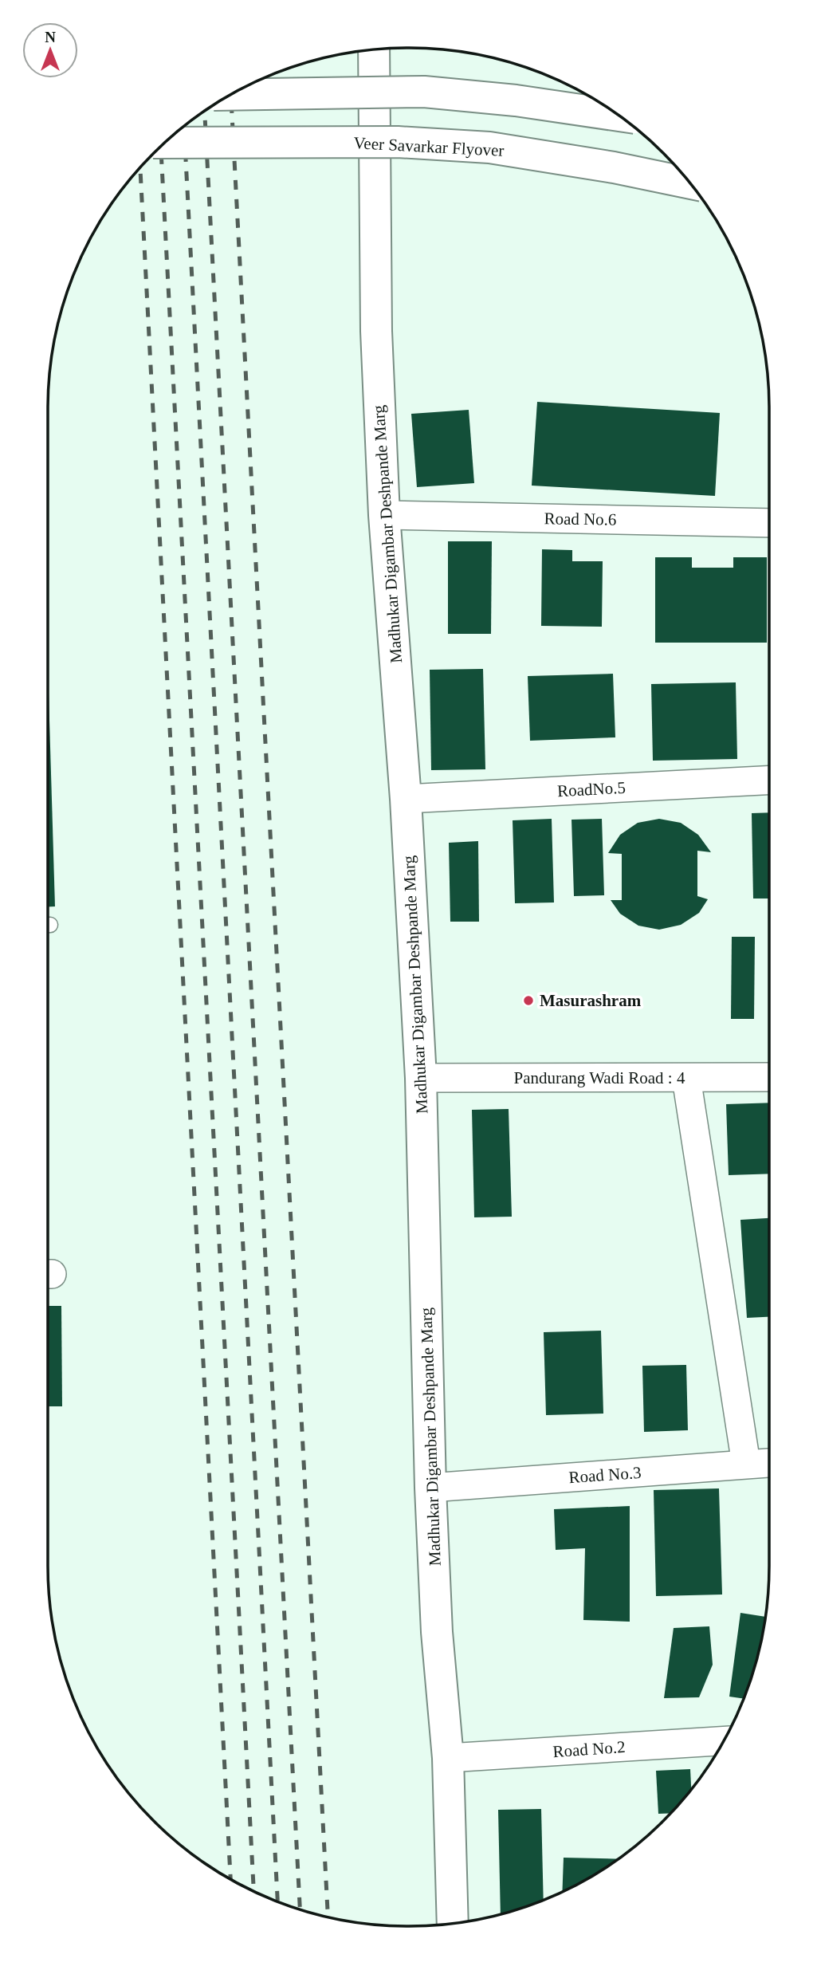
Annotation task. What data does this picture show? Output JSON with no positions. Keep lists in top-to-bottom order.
{
  "streets": {
    "street": [
      "Veer Savarkar Flyover",
      "Road No.6",
      "Madhukar Digambar Deshpande Marg",
      "RoadNo.5",
      "Pandurang Wadi Road : 4",
      "Road No.3",
      "Road No.2"
    ]
  },
  "crossings": [
    ["Road No.6", "Madhukar Digambar Deshpande Marg"],
    ["Madhukar Digambar Deshpande Marg", "RoadNo.5"],
    ["Madhukar Digambar Deshpande Marg", "Pandurang Wadi Road : 4"],
    ["Madhukar Digambar Deshpande Marg", "Road No.3"],
    ["Madhukar Digambar Deshpande Marg", "Road No.2"]
  ],
  "places": ["Masurashram"],
  "north": "top"
}
